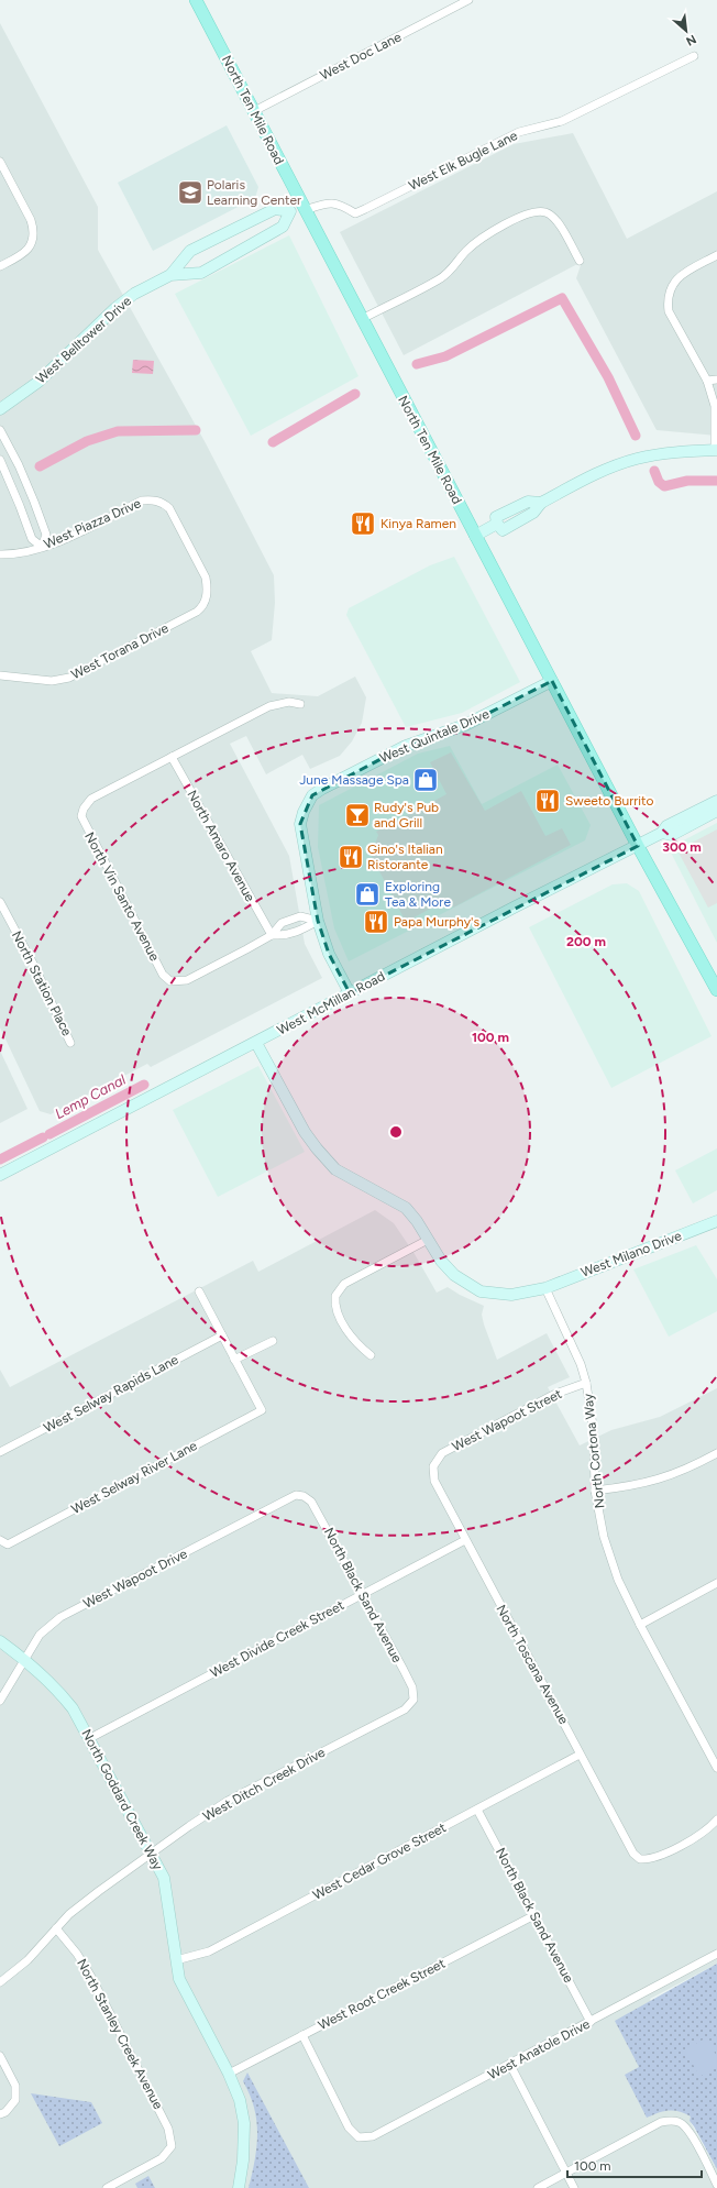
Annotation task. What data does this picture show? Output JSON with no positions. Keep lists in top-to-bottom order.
{
  "streets": {
    "main road": ["North Ten Mile Road"],
    "street": [
      "West Doc Lane",
      "West Elk Bugle Lane",
      "West Belltower Drive",
      "West Piazza Drive",
      "West Torana Drive",
      "West Quintale Drive",
      "North Amaro Avenue",
      "North Vin Santo Avenue",
      "North Station Place",
      "West McMillan Road",
      "West Milano Drive",
      "West Selway Rapids Lane",
      "West Wapoot Street",
      "North Cortona Way",
      "West Selway River Lane",
      "West Wapoot Drive",
      "North Black Sand Avenue",
      "West Divide Creek Street",
      "North Toscana Avenue",
      "West Ditch Creek Drive",
      "North Goddard Creek Way",
      "West Cedar Grove Street",
      "West Root Creek Street",
      "North Stanley Creek Avenue",
      "West Anatole Drive"
    ]
  },
  "crossings": [
    ["West Doc Lane", "North Ten Mile Road"],
    ["North Ten Mile Road", "West Elk Bugle Lane"],
    ["North Ten Mile Road", "West Belltower Drive"],
    ["North Ten Mile Road", "West Quintale Drive"],
    ["North Ten Mile Road", "West McMillan Road"],
    ["West Elk Bugle Lane", "West Belltower Drive"],
    ["West Piazza Drive", "West Torana Drive"],
    ["North Amaro Avenue", "North Vin Santo Avenue"],
    ["West Milano Drive", "North Cortona Way"],
    ["West Wapoot Street", "North Cortona Way"],
    ["West Wapoot Street", "North Toscana Avenue"],
    ["West Wapoot Drive", "North Black Sand Avenue"],
    ["West Wapoot Drive", "North Goddard Creek Way"],
    ["North Black Sand Avenue", "West Divide Creek Street"],
    ["North Black Sand Avenue", "West Ditch Creek Drive"],
    ["North Black Sand Avenue", "West Cedar Grove Street"],
    ["North Black Sand Avenue", "West Root Creek Street"],
    ["North Black Sand Avenue", "West Anatole Drive"],
    ["West Divide Creek Street", "North Toscana Avenue"],
    ["West Divide Creek Street", "North Goddard Creek Way"],
    ["North Toscana Avenue", "West Cedar Grove Street"],
    ["West Ditch Creek Drive", "North Goddard Creek Way"],
    ["West Ditch Creek Drive", "North Stanley Creek Avenue"],
    ["North Goddard Creek Way", "West Cedar Grove Street"],
    ["North Goddard Creek Way", "West Root Creek Street"],
    ["West Root Creek Street", "West Anatole Drive"]
  ],
  "water": ["Lemp Canal"],
  "places": {
    "school or university": ["Polaris Learning Center"],
    "restaurant": [
      "Kinya Ramen",
      "Sweeto Burrito",
      "Gino's Italian Ristorante",
      "Papa Murphy's"
    ],
    "shop": ["June Massage Spa", "Exploring Tea & More"],
    "bar": ["Rudy's Pub and Grill"]
  },
  "scale_bar": "100 m",
  "north": "bottom right",
  "rings": ["300 m", "200 m", "100 m"]
}
